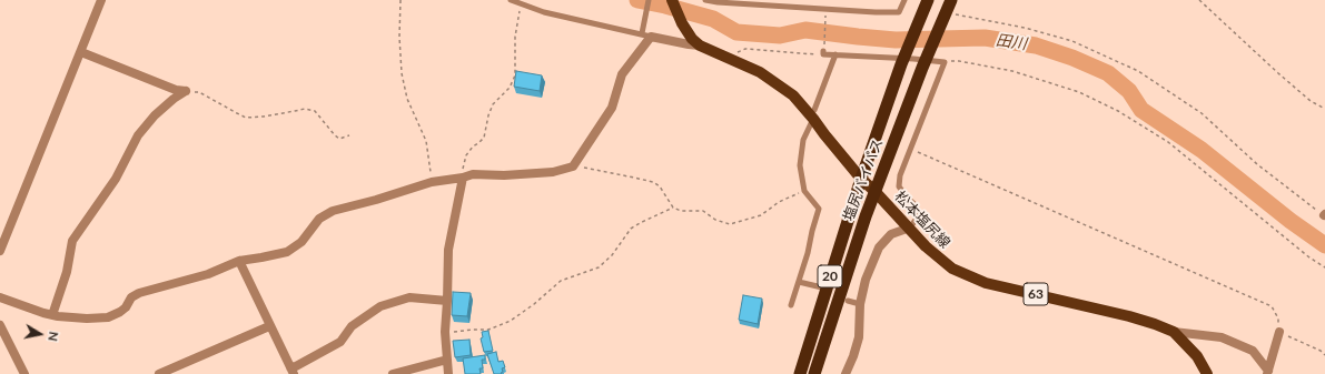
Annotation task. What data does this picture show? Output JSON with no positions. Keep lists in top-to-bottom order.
{
  "streets": {
    "highway": ["塩尻バイパス", "20"],
    "main road": ["松本塩尻線", "63"]
  },
  "crossings": [
    ["塩尻バイパス", "松本塩尻線"]
  ],
  "water": ["田川"],
  "north": "right"
}
